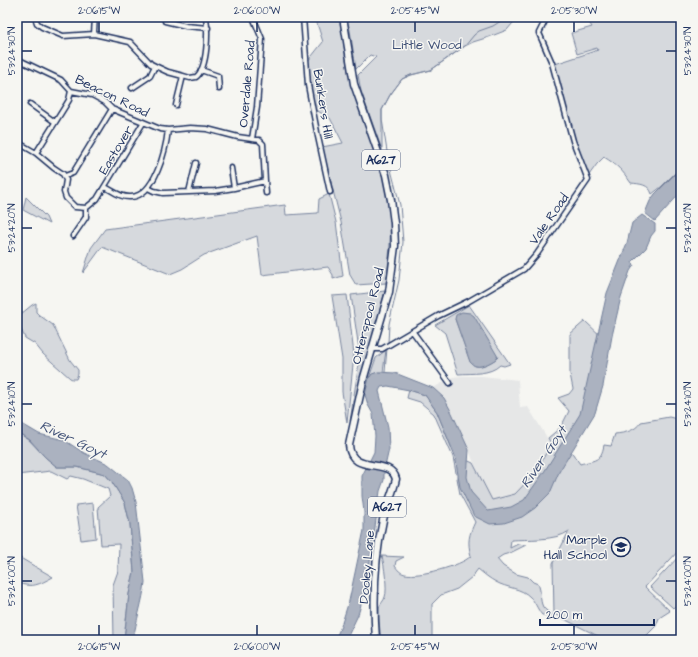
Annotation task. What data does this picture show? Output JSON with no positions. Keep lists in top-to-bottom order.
{
  "streets": {
    "main road": ["A627", "Otterspool Road", "Dooley Lane"],
    "street": [
      "Overdale Road",
      "Beacon Road",
      "Bunkers Hill",
      "Eastover",
      "Vale Road"
    ]
  },
  "crossings": [
    ["Overdale Road", "Beacon Road"],
    ["Beacon Road", "Eastover"],
    ["Vale Road", "Otterspool Road"],
    ["Otterspool Road", "Dooley Lane"]
  ],
  "water": ["River Goyt"],
  "parks": ["Little Wood"],
  "places": {
    "school or university": ["Marple Hall School"]
  },
  "scale_bar": "200 m",
  "coordinates": [
    "2°06'15\"W",
    "2°06'00\"W",
    "2°05'45\"W",
    "2°05'30\"W",
    "53°24'30\"N",
    "53°24'20\"N",
    "53°24'10\"N",
    "53°24'00\"N"
  ]
}
